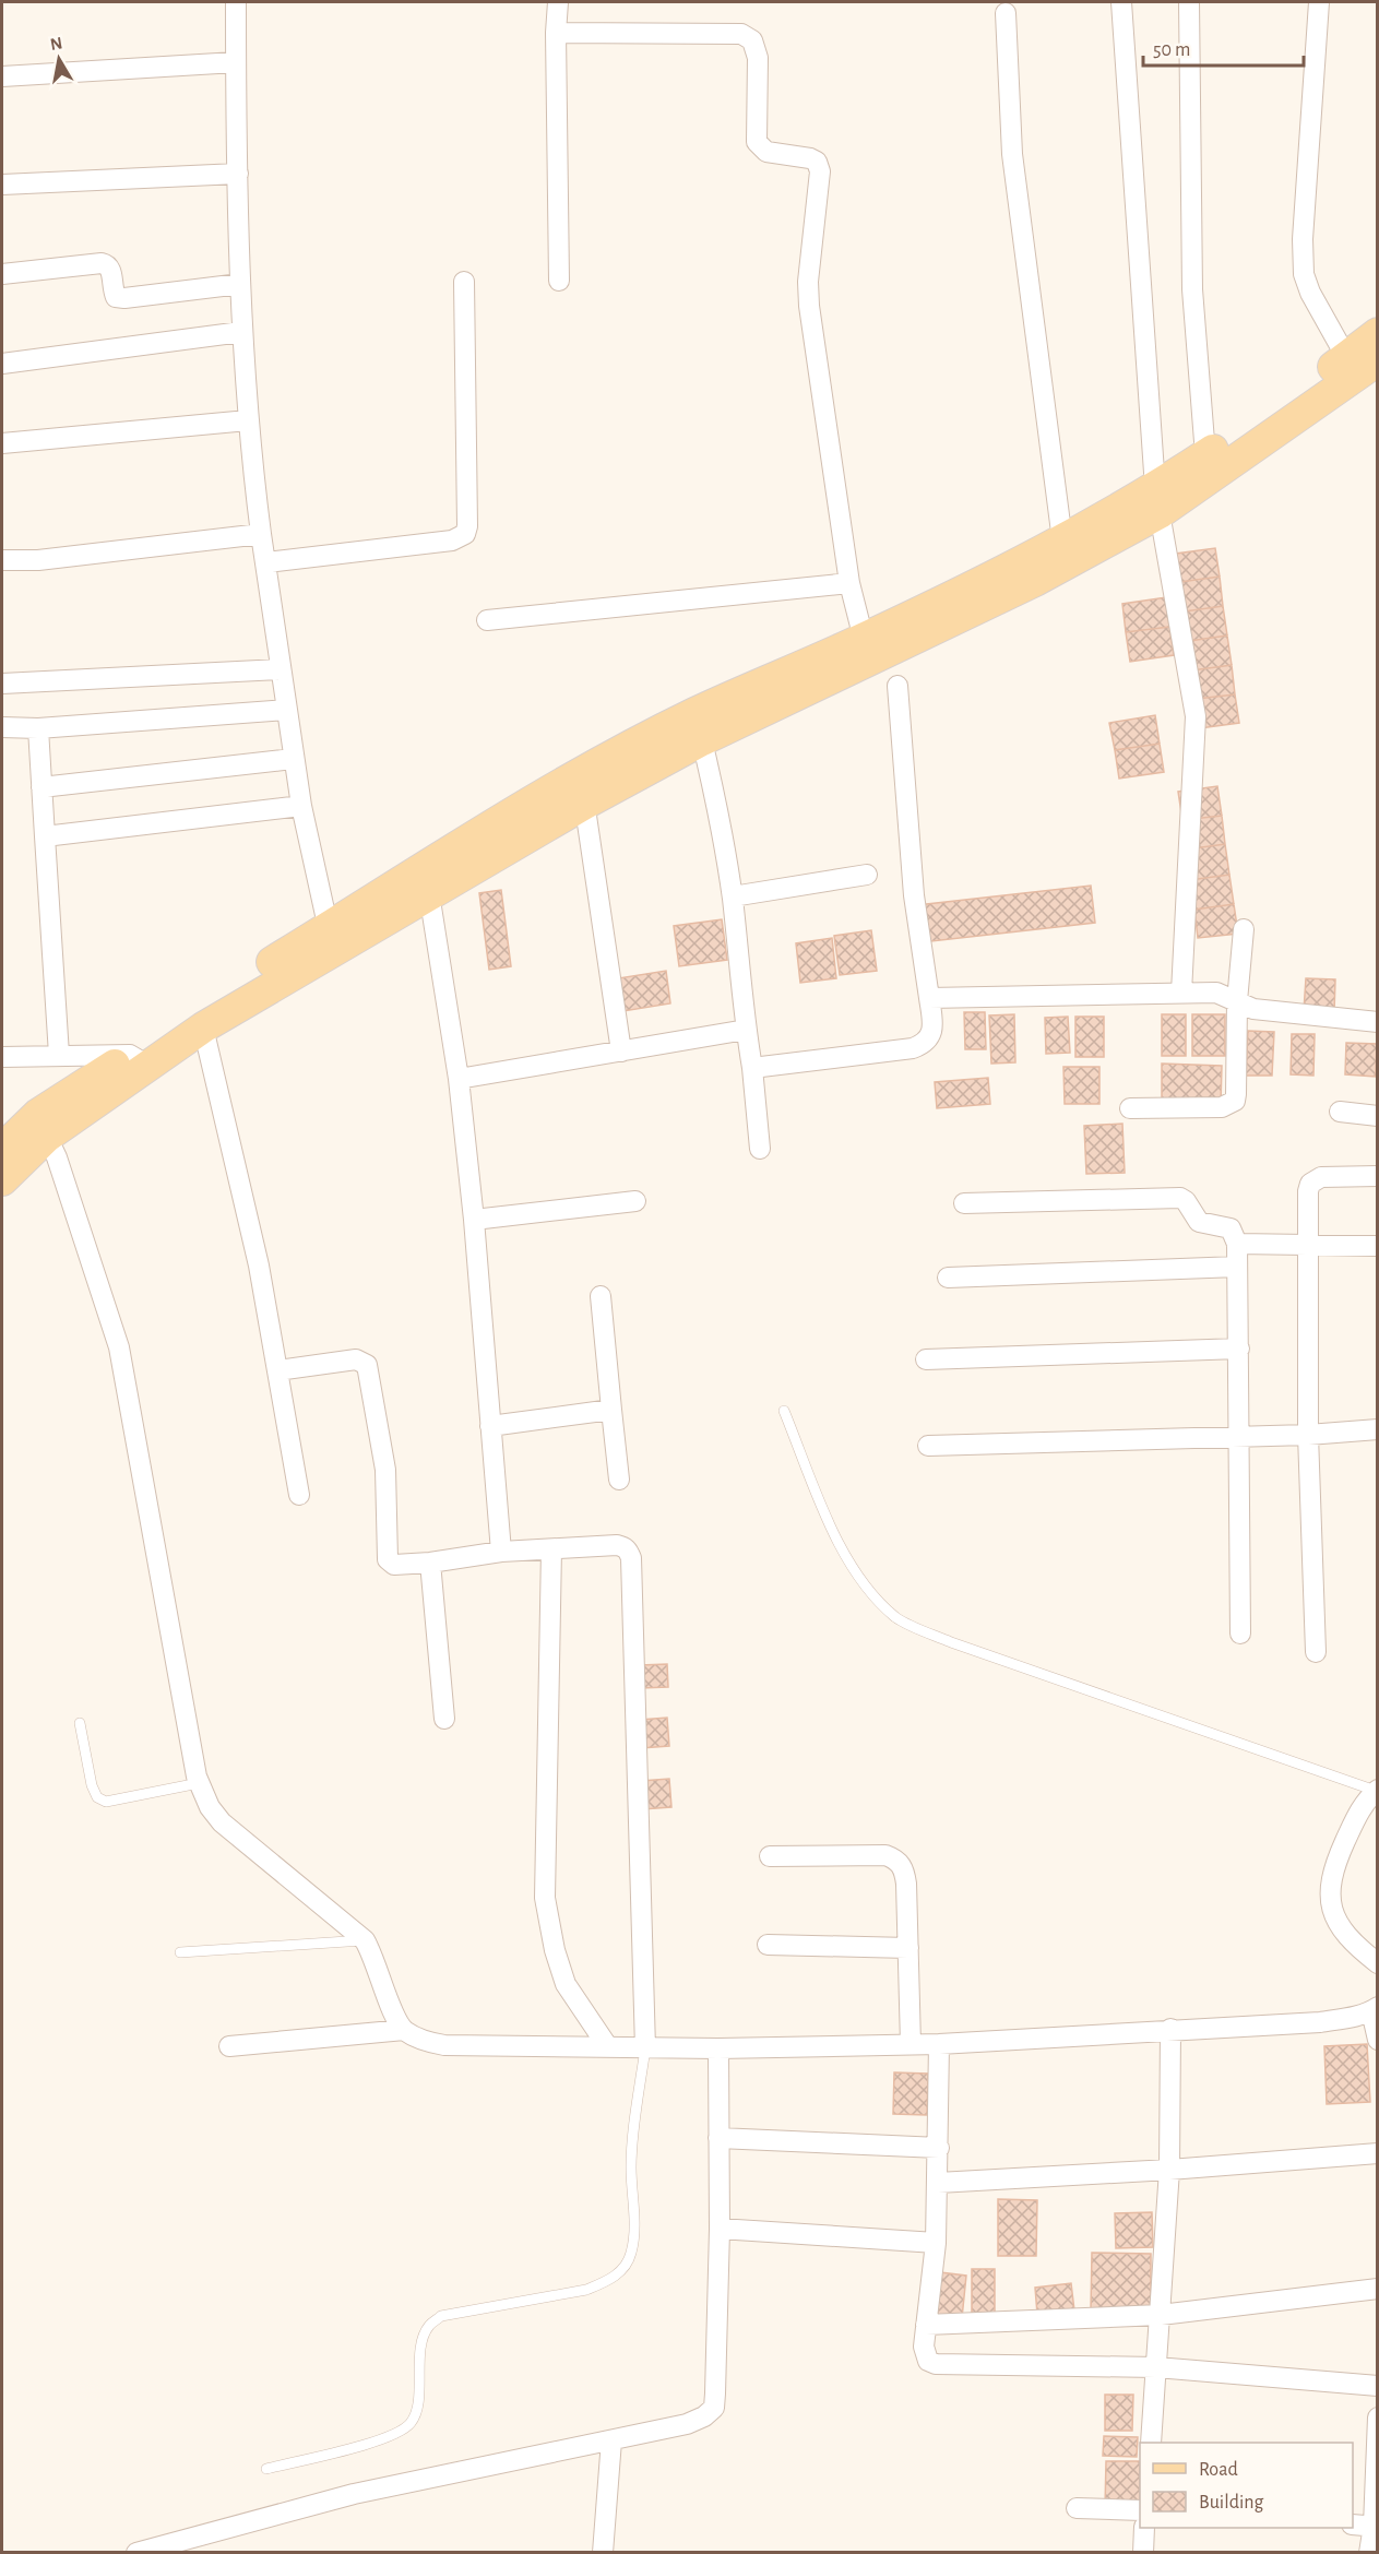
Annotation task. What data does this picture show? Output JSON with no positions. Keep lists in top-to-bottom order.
{
  "legend": ["Road", "Building"],
  "scale_bar": "50 m",
  "north": "top"
}
